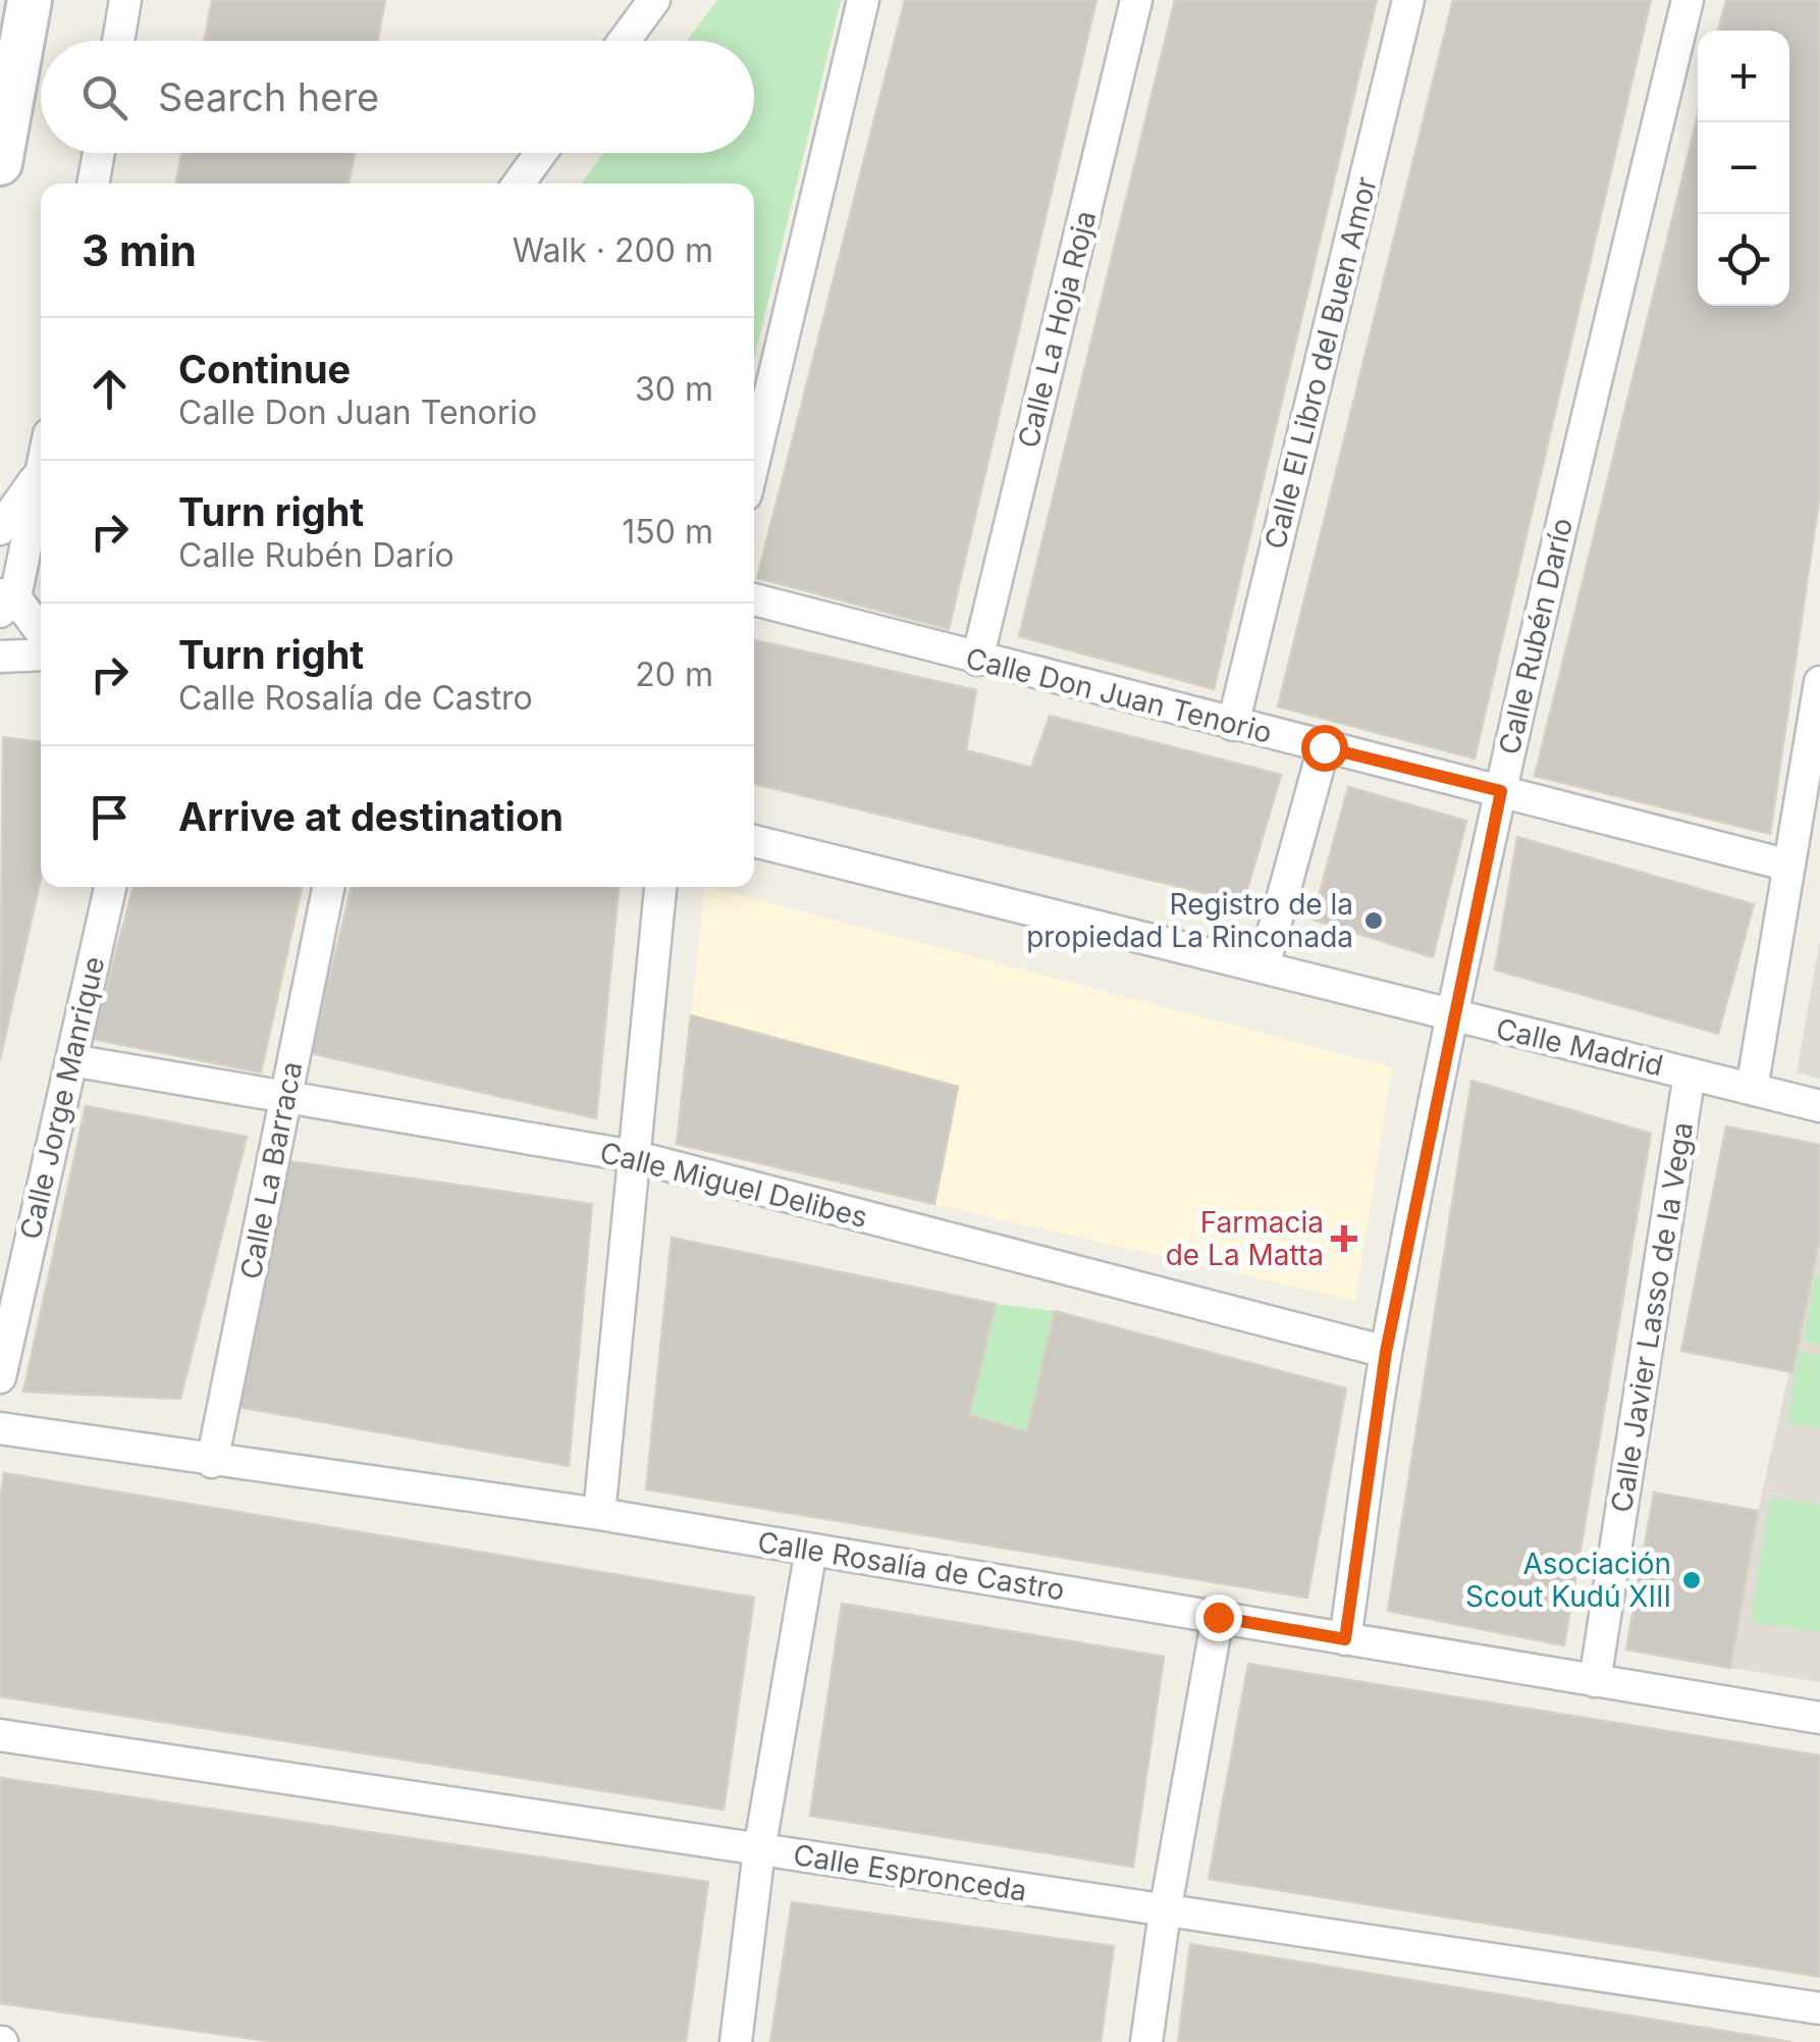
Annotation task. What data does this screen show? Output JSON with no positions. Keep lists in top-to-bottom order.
{
  "streets": {
    "street": [
      "Calle La Hoja Roja",
      "Calle El Libro del Buen Amor",
      "Calle Rubén Darío",
      "Calle Don Juan Tenorio",
      "Calle Madrid",
      "Calle Jorge Manrique",
      "Calle La Barraca",
      "Calle Miguel Delibes",
      "Calle Javier Lasso de la Vega",
      "Calle Rosalía de Castro",
      "Calle Espronceda"
    ]
  },
  "crossings": [
    ["Calle La Hoja Roja", "Calle Don Juan Tenorio"],
    ["Calle El Libro del Buen Amor", "Calle Don Juan Tenorio"],
    ["Calle Rubén Darío", "Calle Don Juan Tenorio"],
    ["Calle Rubén Darío", "Calle Madrid"],
    ["Calle Rubén Darío", "Calle Miguel Delibes"],
    ["Calle Rubén Darío", "Calle Rosalía de Castro"],
    ["Calle Madrid", "Calle Javier Lasso de la Vega"],
    ["Calle Jorge Manrique", "Calle Miguel Delibes"],
    ["Calle La Barraca", "Calle Miguel Delibes"],
    ["Calle La Barraca", "Calle Rosalía de Castro"],
    ["Calle Javier Lasso de la Vega", "Calle Rosalía de Castro"]
  ],
  "places": {
    "other": ["Registro de la propiedad La Rinconada", "Asociación Scout Kudú XIII"],
    "health": ["Farmacia de La Matta"]
  },
  "page": {
    "map_buttons": ["+", "−"],
    "search": "Search here",
    "heading": ["3 min", "Walk · 200 m"],
    "list": [
      ["Continue", "Calle Don Juan Tenorio", "30 m"],
      ["Turn right", "Calle Rubén Darío", "150 m"],
      ["Turn right", "Calle Rosalía de Castro", "20 m"],
      "Arrive at destination"
    ]
  }
}
